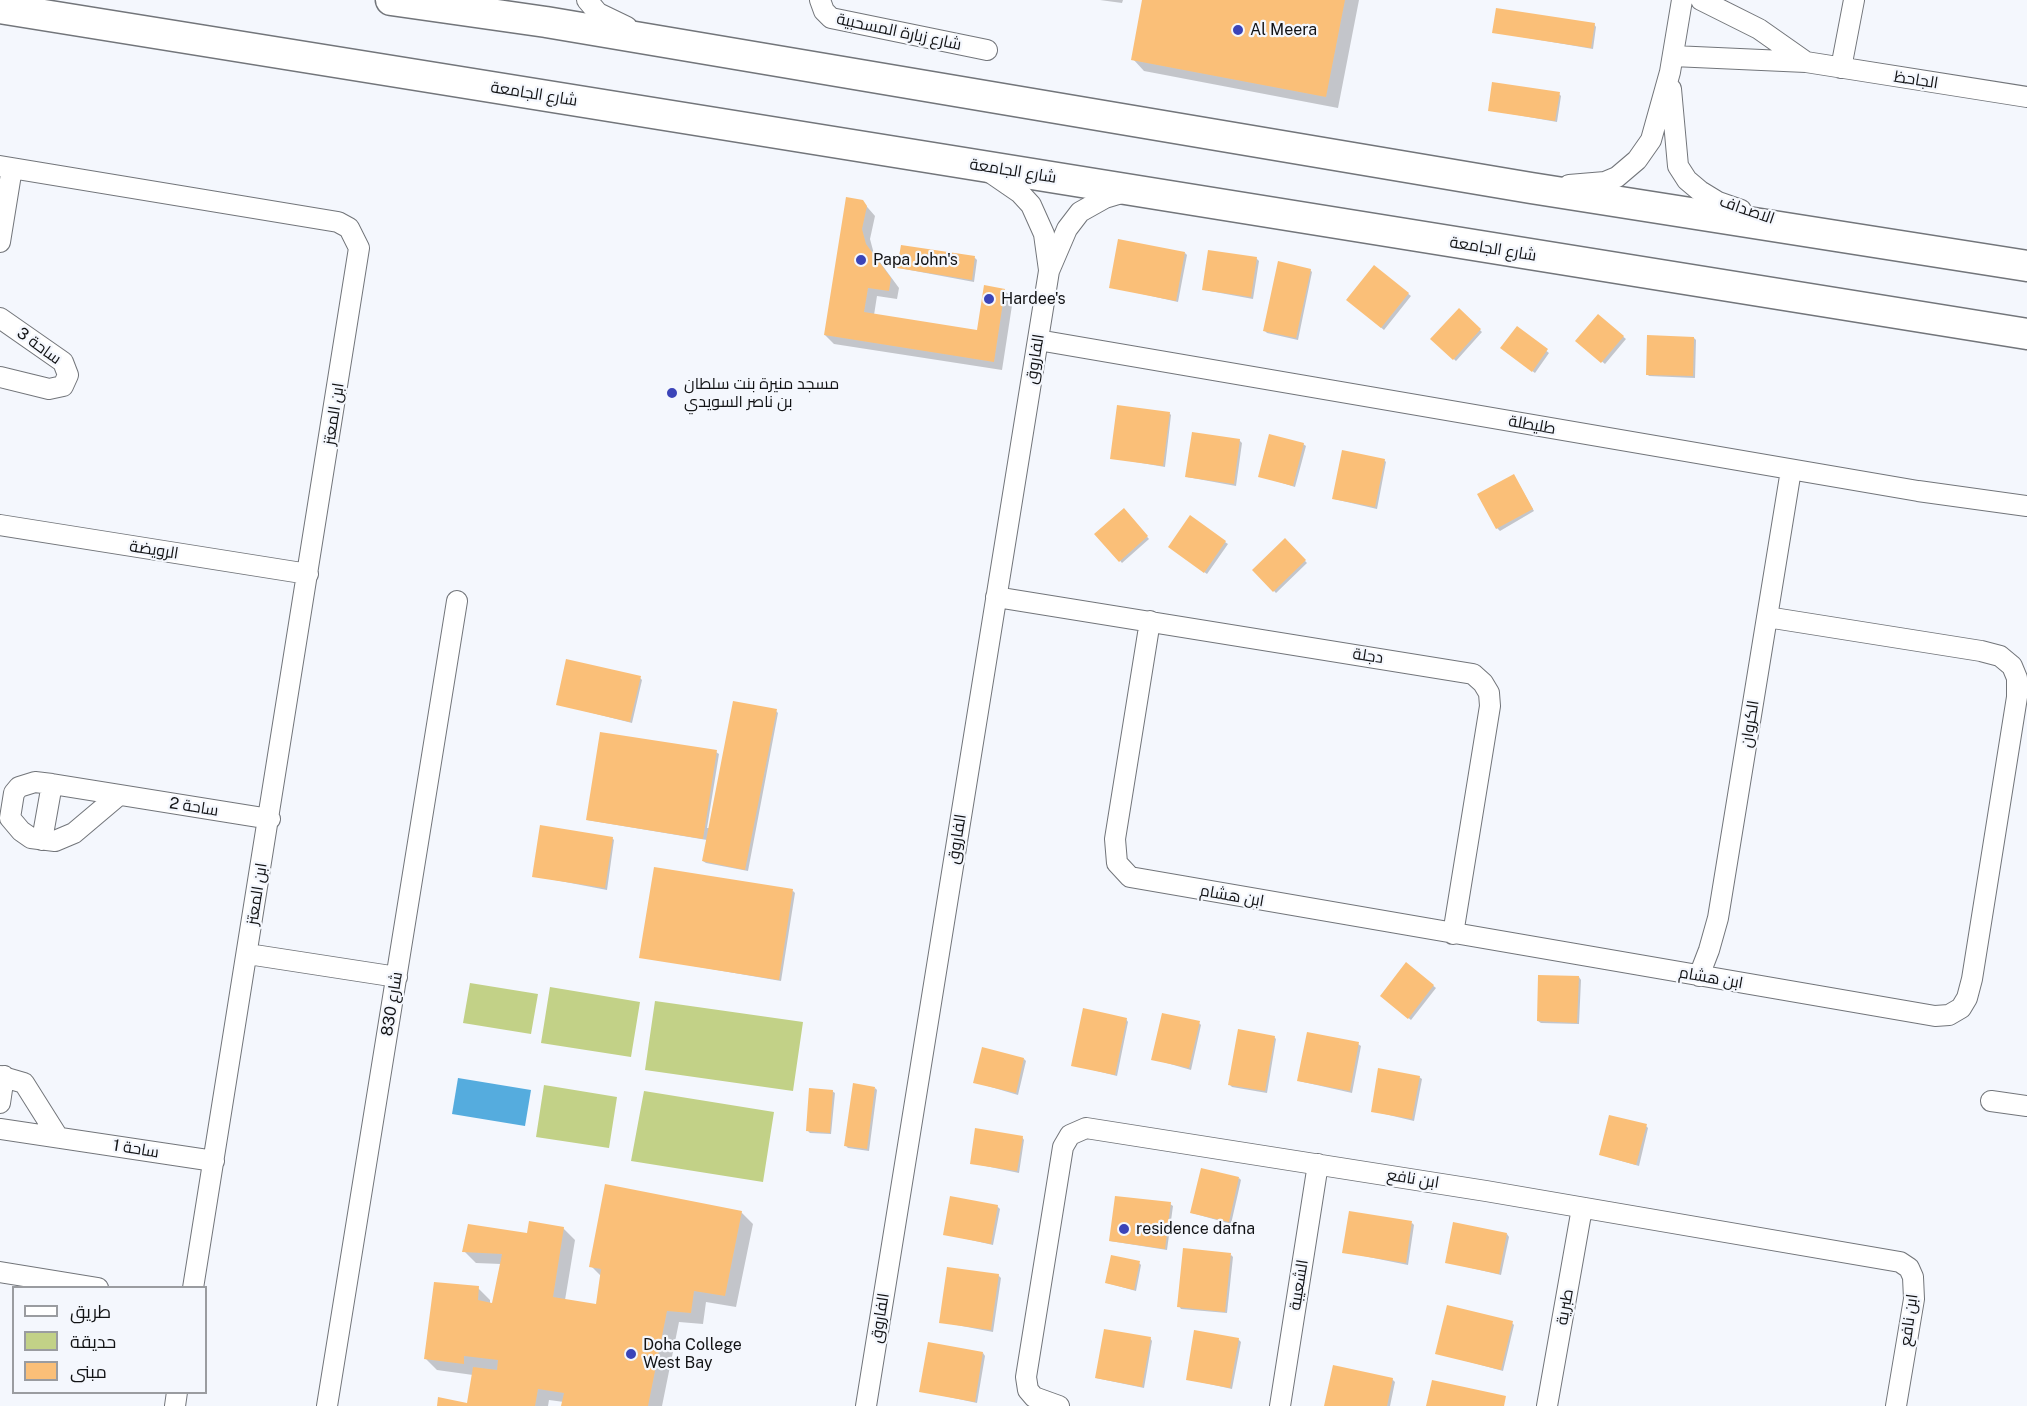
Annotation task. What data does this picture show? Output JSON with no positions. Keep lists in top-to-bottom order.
{
  "streets": {
    "main road": ["شارع الجامعة"],
    "street": [
      "شارع زبارة المسحبية",
      "الجاحظ",
      "الاصداف",
      "ساحة 3",
      "الفاروق",
      "ابن المعتز",
      "طليطلة",
      "الرويضة",
      "دجلة",
      "الكروان",
      "ساحة 2",
      "ابن هشام",
      "شارع 830",
      "ساحة 1",
      "ابن نافع",
      "الشعيبة",
      "طبرية"
    ]
  },
  "crossings": [
    ["الجاحظ", "الاصداف"],
    ["شارع الجامعة", "الفاروق"],
    ["الفاروق", "طليطلة"],
    ["الفاروق", "دجلة"],
    ["ابن المعتز", "الرويضة"],
    ["ابن المعتز", "ساحة 2"],
    ["ابن المعتز", "ساحة 1"],
    ["طليطلة", "الكروان"],
    ["دجلة", "ابن هشام"],
    ["الكروان", "ابن هشام"],
    ["ابن نافع", "الشعيبة"],
    ["ابن نافع", "طبرية"]
  ],
  "places": [
    "Al Meera",
    "Papa John's",
    "Hardee's",
    "مسجد منيرة بنت سلطان بن ناصر السويدي",
    "residence dafna",
    "Doha College West Bay"
  ],
  "legend": ["طريق", "حديقة", "مبنى"]
}
